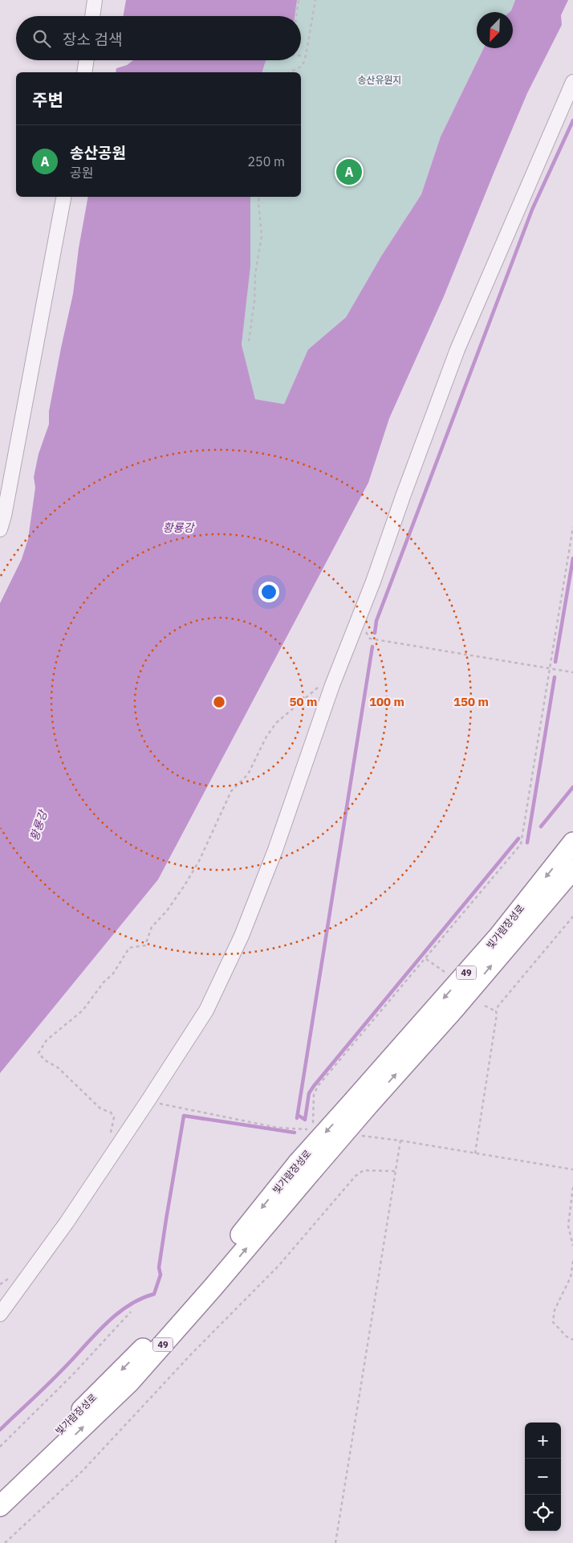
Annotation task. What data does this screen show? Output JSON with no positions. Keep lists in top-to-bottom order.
{
  "streets": {
    "highway": ["빛가람장성로", "49"]
  },
  "water": ["황룡강"],
  "parks": ["송산유원지"],
  "north": "bottom left",
  "page": {
    "search": "장소 검색",
    "heading": "주변",
    "list": [
      {
        "mark": "A",
        "name": "송산공원",
        "note": "공원",
        "value": "250 m"
      }
    ],
    "pins": "A",
    "map_buttons": ["+", "−"]
  },
  "rings": ["50 m", "100 m", "150 m"]
}
